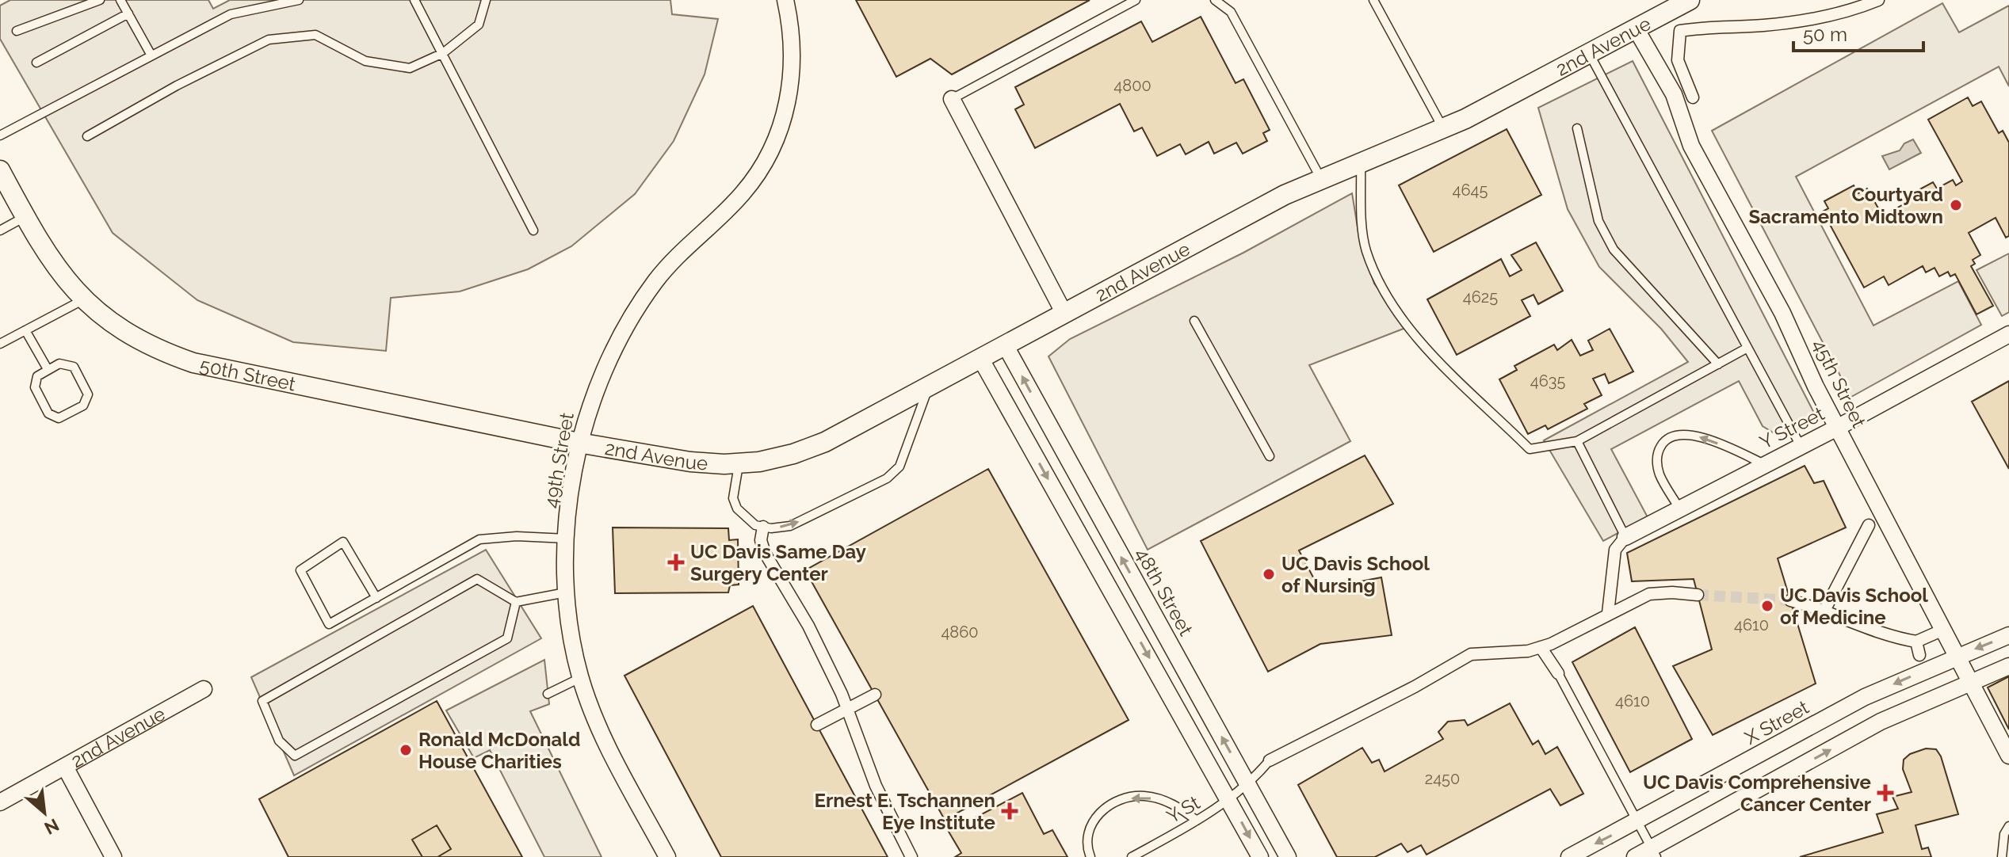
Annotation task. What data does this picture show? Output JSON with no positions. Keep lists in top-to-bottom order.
{
  "streets": {
    "street": [
      "2nd Avenue",
      "50th Street",
      "45th Street",
      "Y Street",
      "49th Street",
      "48th Street",
      "X Street"
    ],
    "lane": ["Y St"]
  },
  "crossings": [
    ["2nd Avenue", "50th Street"],
    ["2nd Avenue", "45th Street"],
    ["2nd Avenue", "49th Street"],
    ["2nd Avenue", "48th Street"],
    ["50th Street", "49th Street"],
    ["45th Street", "Y Street"],
    ["45th Street", "X Street"],
    ["48th Street", "Y St"]
  ],
  "places": {
    "other": [
      "Courtyard Sacramento Midtown",
      "UC Davis School of Nursing",
      "UC Davis School of Medicine",
      "Ronald McDonald House Charities"
    ],
    "health": ["UC Davis Same Day Surgery Center", "UC Davis Comprehensive Cancer Center", "Ernest E. Tschannen Eye Institute"]
  },
  "house_numbers": [
    "4800",
    "4645",
    "4625",
    "4635",
    "4610",
    "4860",
    "4610",
    "2450"
  ],
  "scale_bar": "50 m",
  "north": "bottom right"
}
